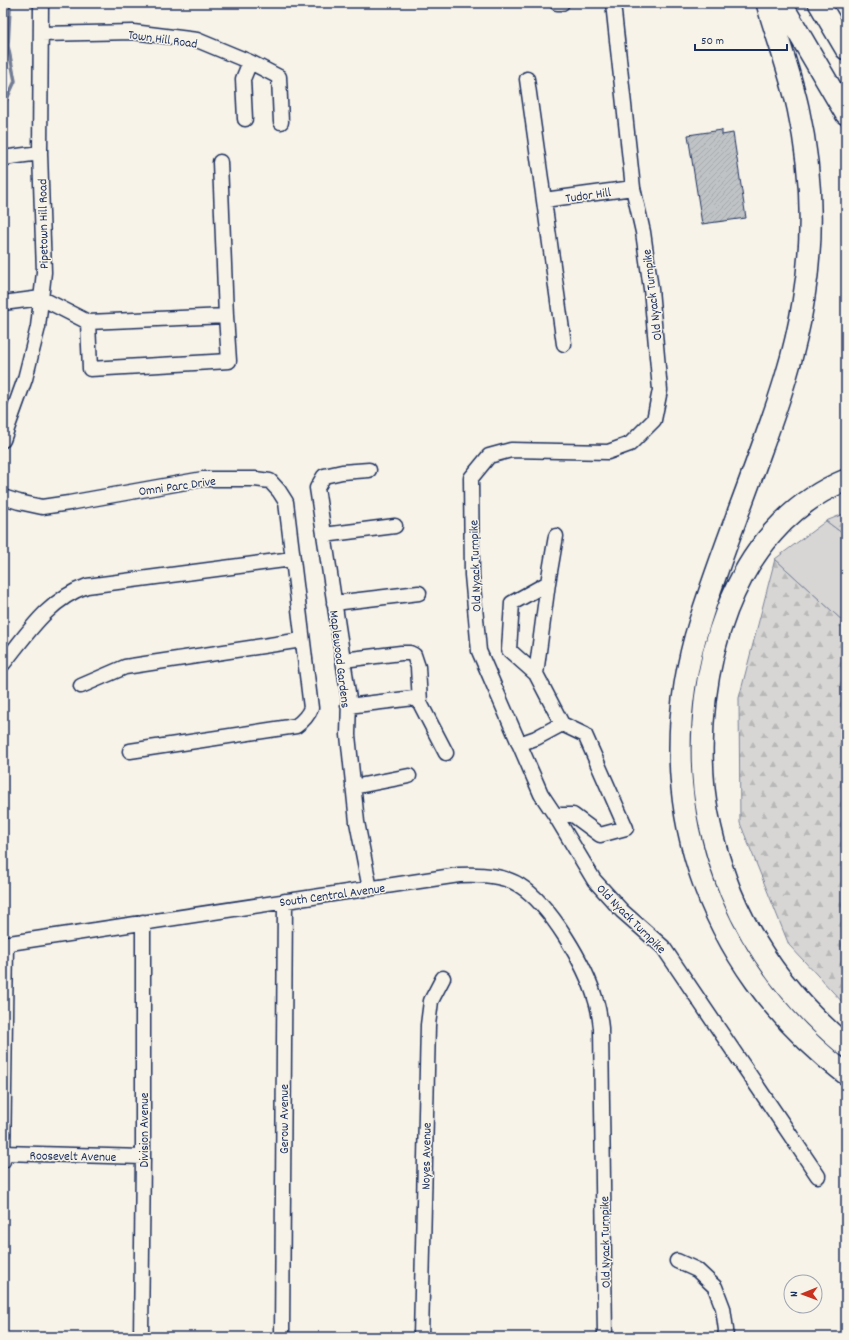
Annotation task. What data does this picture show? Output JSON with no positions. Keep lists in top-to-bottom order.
{
  "streets": {
    "street": [
      "Town Hill Road",
      "Tudor Hill",
      "Pipetown Hill Road",
      "Old Nyack Turnpike",
      "Omni Parc Drive",
      "Maplewood Gardens",
      "South Central Avenue",
      "Gerow Avenue",
      "Division Avenue",
      "Roosevelt Avenue",
      "Noyes Avenue"
    ]
  },
  "crossings": [
    ["Town Hill Road", "Pipetown Hill Road"],
    ["Tudor Hill", "Old Nyack Turnpike"],
    ["Old Nyack Turnpike", "South Central Avenue"],
    ["Maplewood Gardens", "South Central Avenue"],
    ["South Central Avenue", "Gerow Avenue"],
    ["South Central Avenue", "Division Avenue"],
    ["Division Avenue", "Roosevelt Avenue"]
  ],
  "scale_bar": "50 m",
  "north": "left"
}
